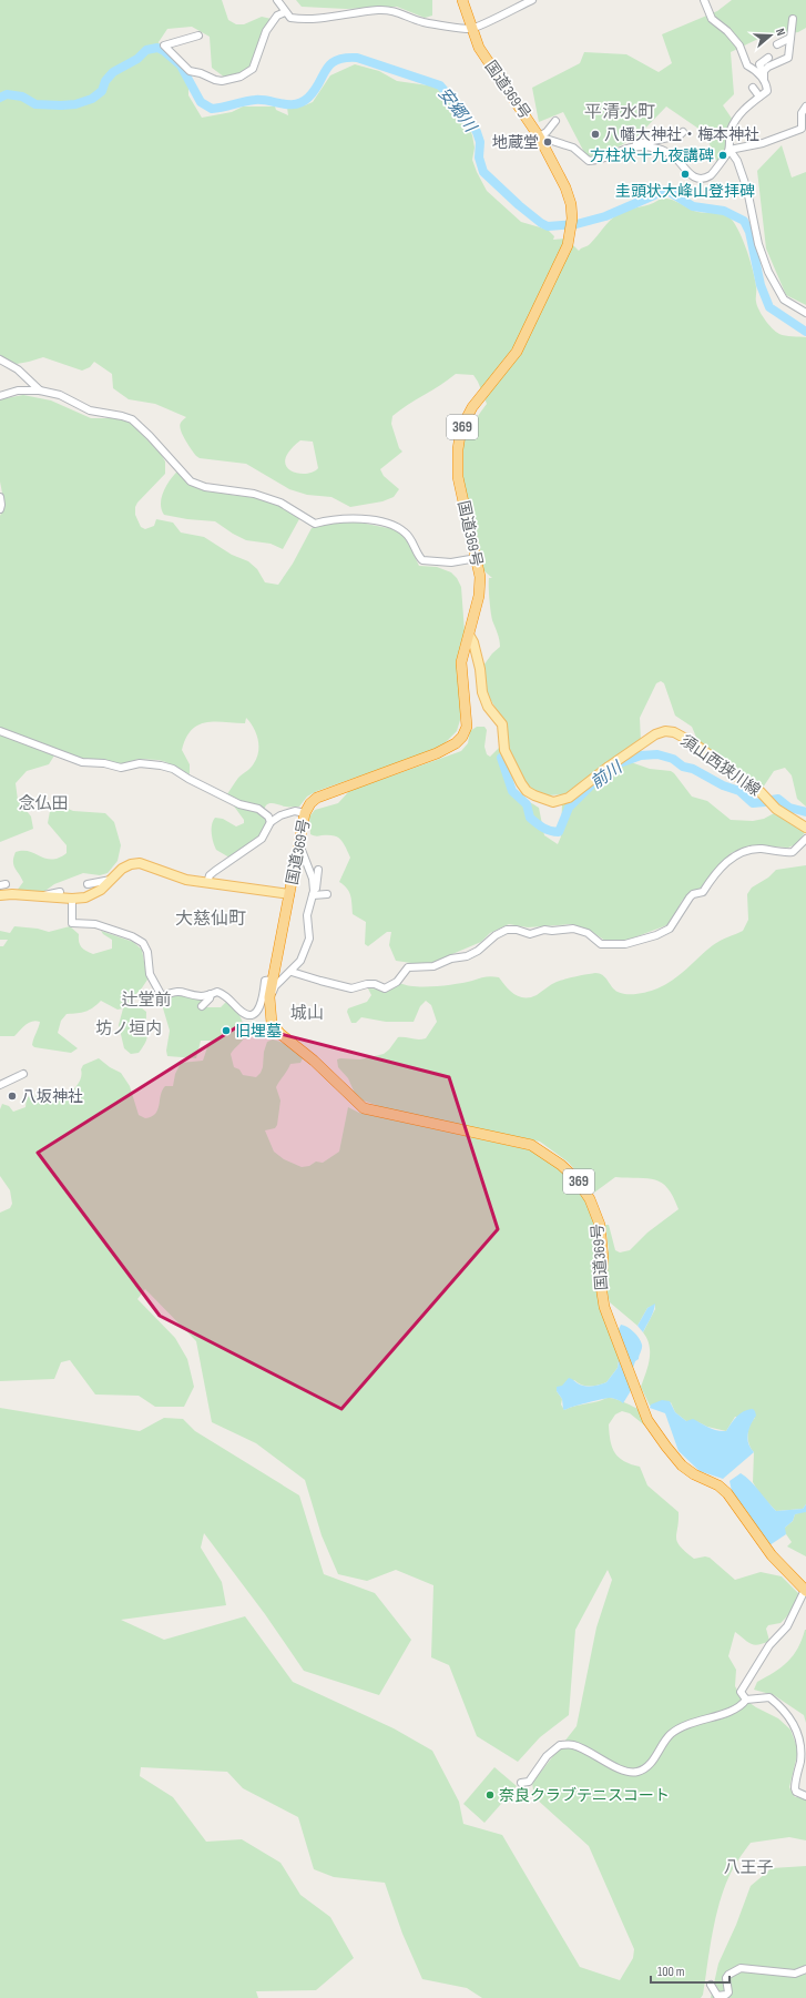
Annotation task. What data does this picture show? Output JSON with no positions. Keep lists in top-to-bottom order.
{
  "streets": {
    "highway": ["国道369号", "369"],
    "main road": ["須山西狭川線"]
  },
  "crossings": [
    ["国道369号", "須山西狭川線"]
  ],
  "districts": [
    "平清水町",
    "念仏田",
    "大慈仙町",
    "辻堂前",
    "城山",
    "坊ノ垣内",
    "八王子"
  ],
  "water": ["安郷川", "前川"],
  "places": [
    "八幡大神社・梅本神社",
    "地蔵堂",
    "方柱状十九夜講碑",
    "圭頭状大峰山登拝碑",
    "旧埋墓",
    "八坂神社",
    "奈良クラブテニスコート"
  ],
  "scale_bar": "100 m",
  "north": "right"
}
